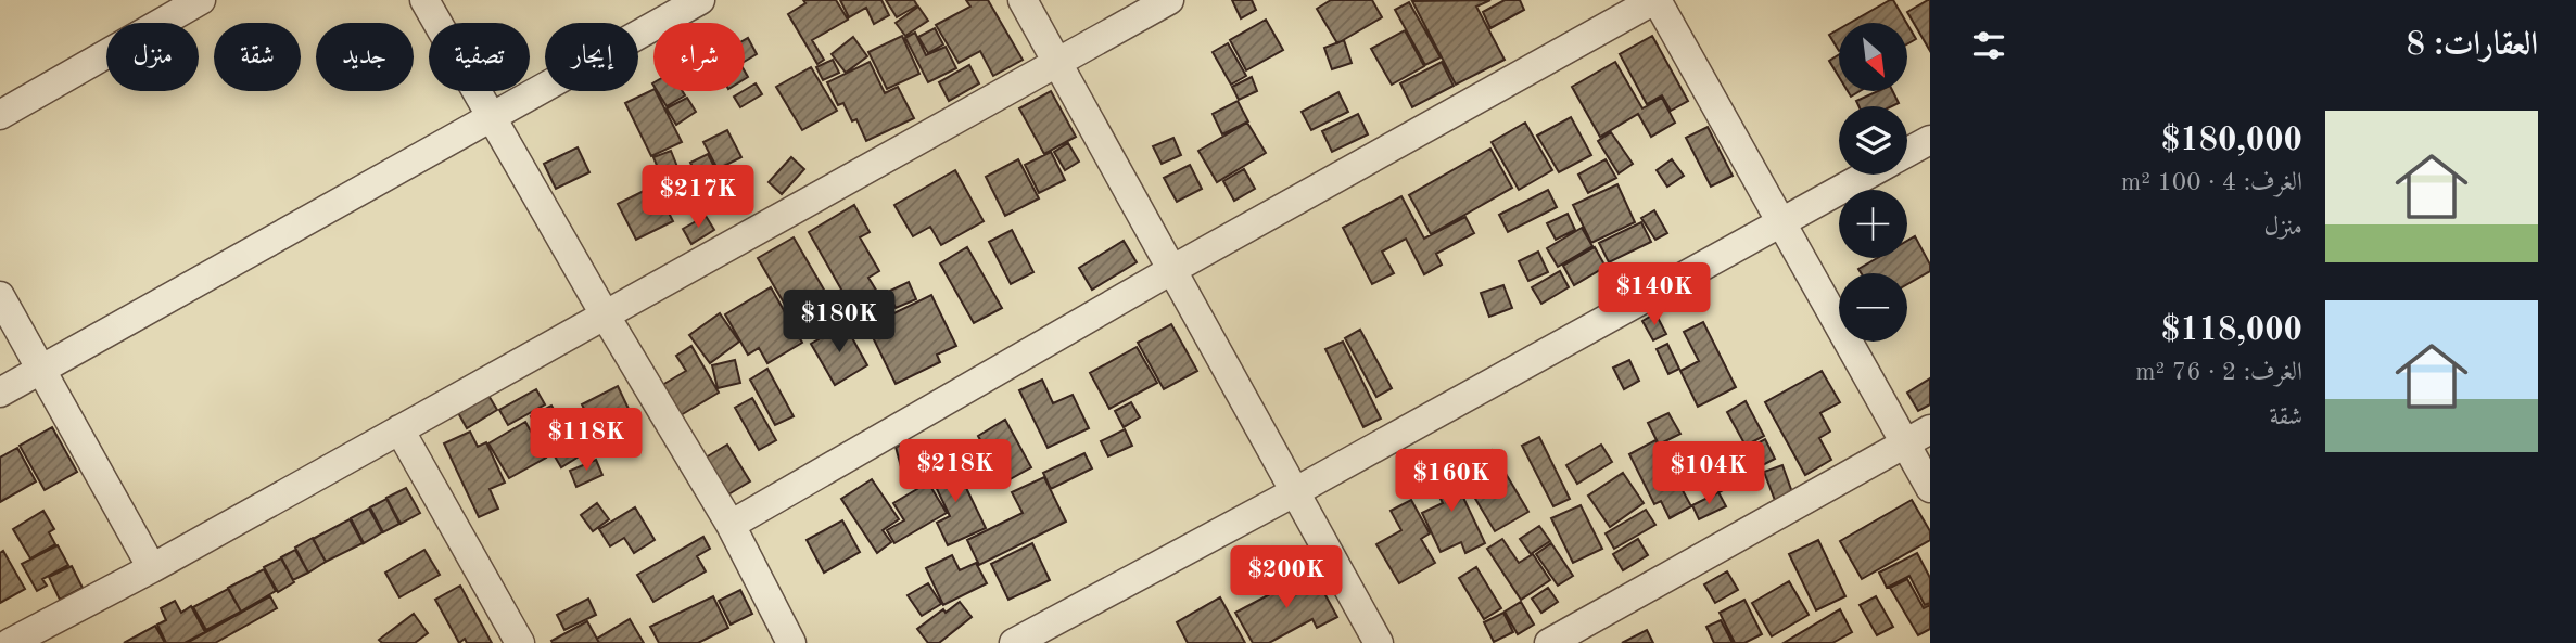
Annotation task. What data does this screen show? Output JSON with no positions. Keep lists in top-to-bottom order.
{
  "north": "bottom right",
  "page": {
    "heading": "العقارات: 8",
    "map_buttons": ["+", "−"],
    "chip": [
      "شراء",
      "إيجار",
      "تصفية",
      "جديد",
      "شقة",
      "منزل"
    ],
    "list": [
      {
        "name": "$180,000",
        "note": "الغرف: 4 · 100 m² · منزل"
      },
      {
        "name": "$118,000",
        "note": "الغرف: 2 · 76 m² · شقة"
      }
    ],
    "price": [
      "$217K",
      "$140K",
      "$180K",
      "$118K",
      "$218K",
      "$104K",
      "$160K",
      "$200K"
    ]
  }
}
